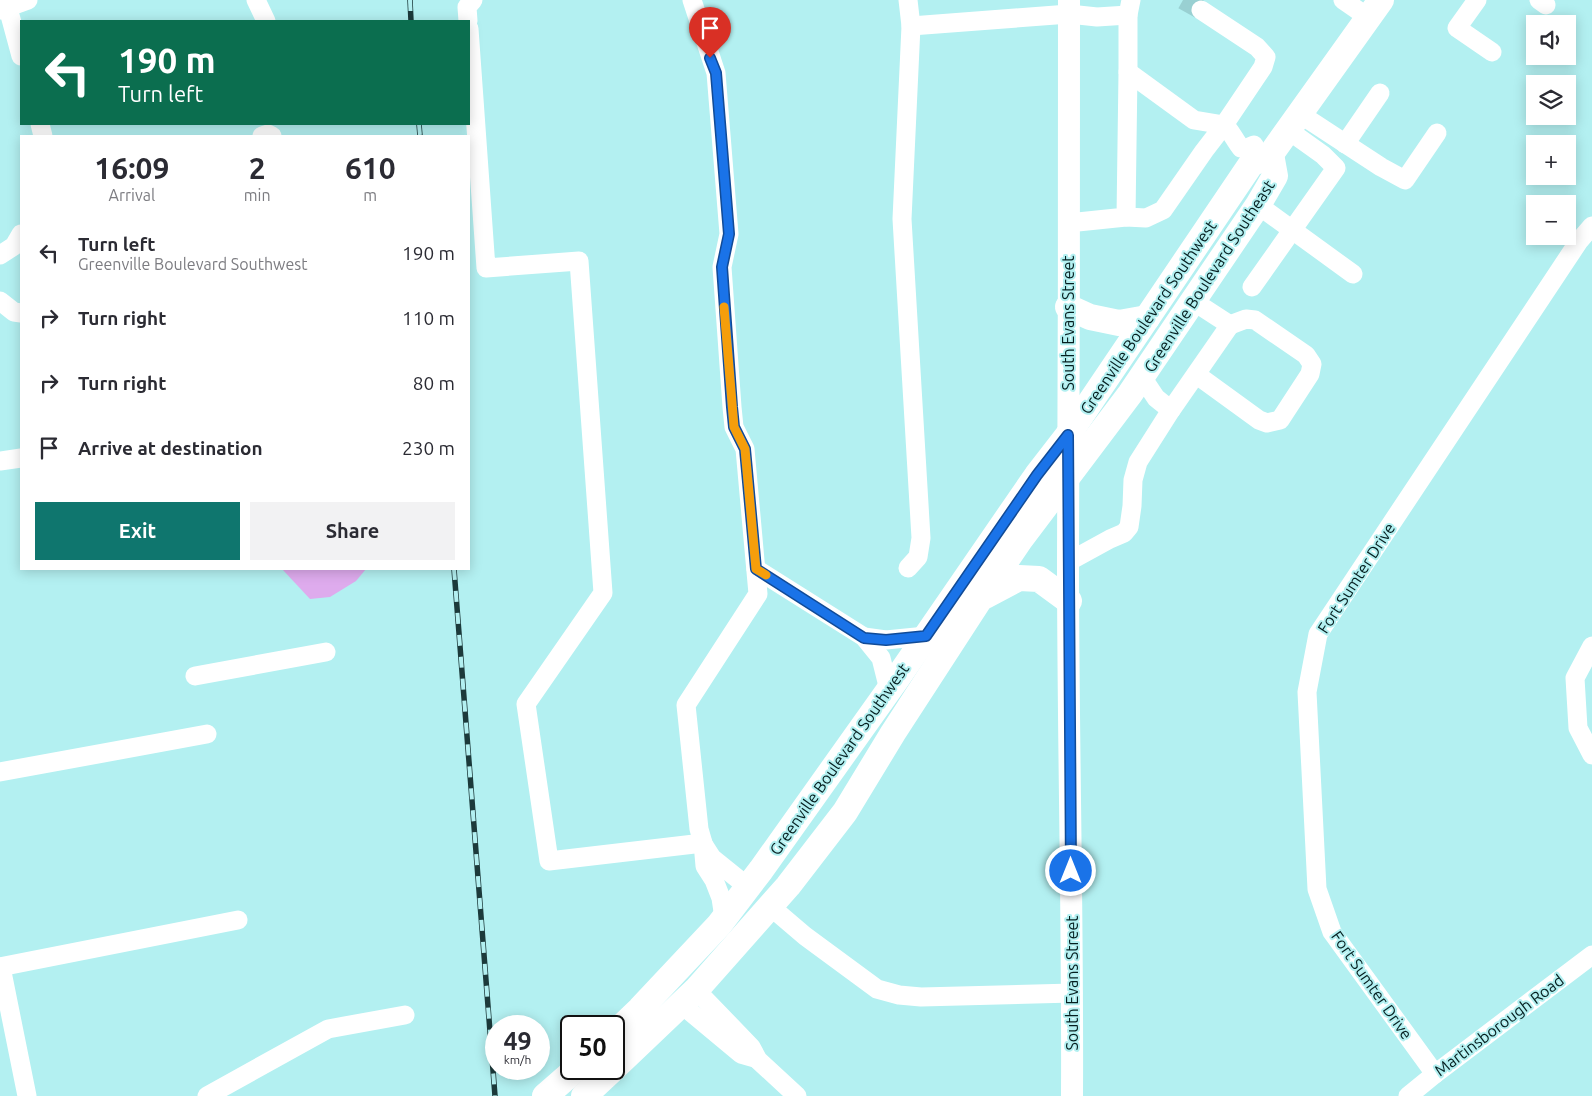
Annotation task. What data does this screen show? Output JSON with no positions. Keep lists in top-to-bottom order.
{
  "streets": {
    "highway": ["Greenville Boulevard Southeast", "Greenville Boulevard Southwest"],
    "main road": ["South Evans Street"],
    "street": ["Fort Sumter Drive", "Martinsborough Road"]
  },
  "crossings": [
    ["Greenville Boulevard Southeast", "Greenville Boulevard Southwest"],
    ["Greenville Boulevard Southeast", "South Evans Street"],
    ["Greenville Boulevard Southwest", "South Evans Street"],
    ["Fort Sumter Drive", "Martinsborough Road"]
  ],
  "page": {
    "map_buttons": ["+", "−"],
    "turn": ["190 m", "Turn left"],
    "eta": [
      "16:09",
      "Arrival",
      "2",
      "min",
      "610",
      "m"
    ],
    "list": [
      {
        "name": "Turn left",
        "note": "Greenville Boulevard Southwest",
        "value": "190 m"
      },
      {
        "name": "Turn right",
        "value": "110 m"
      },
      {
        "name": "Turn right",
        "value": "80 m"
      },
      {
        "name": "Arrive at destination",
        "value": "230 m"
      }
    ],
    "buttons": ["Exit", "Share"],
    "speed": "49 km/h",
    "limit": "50"
  }
}
